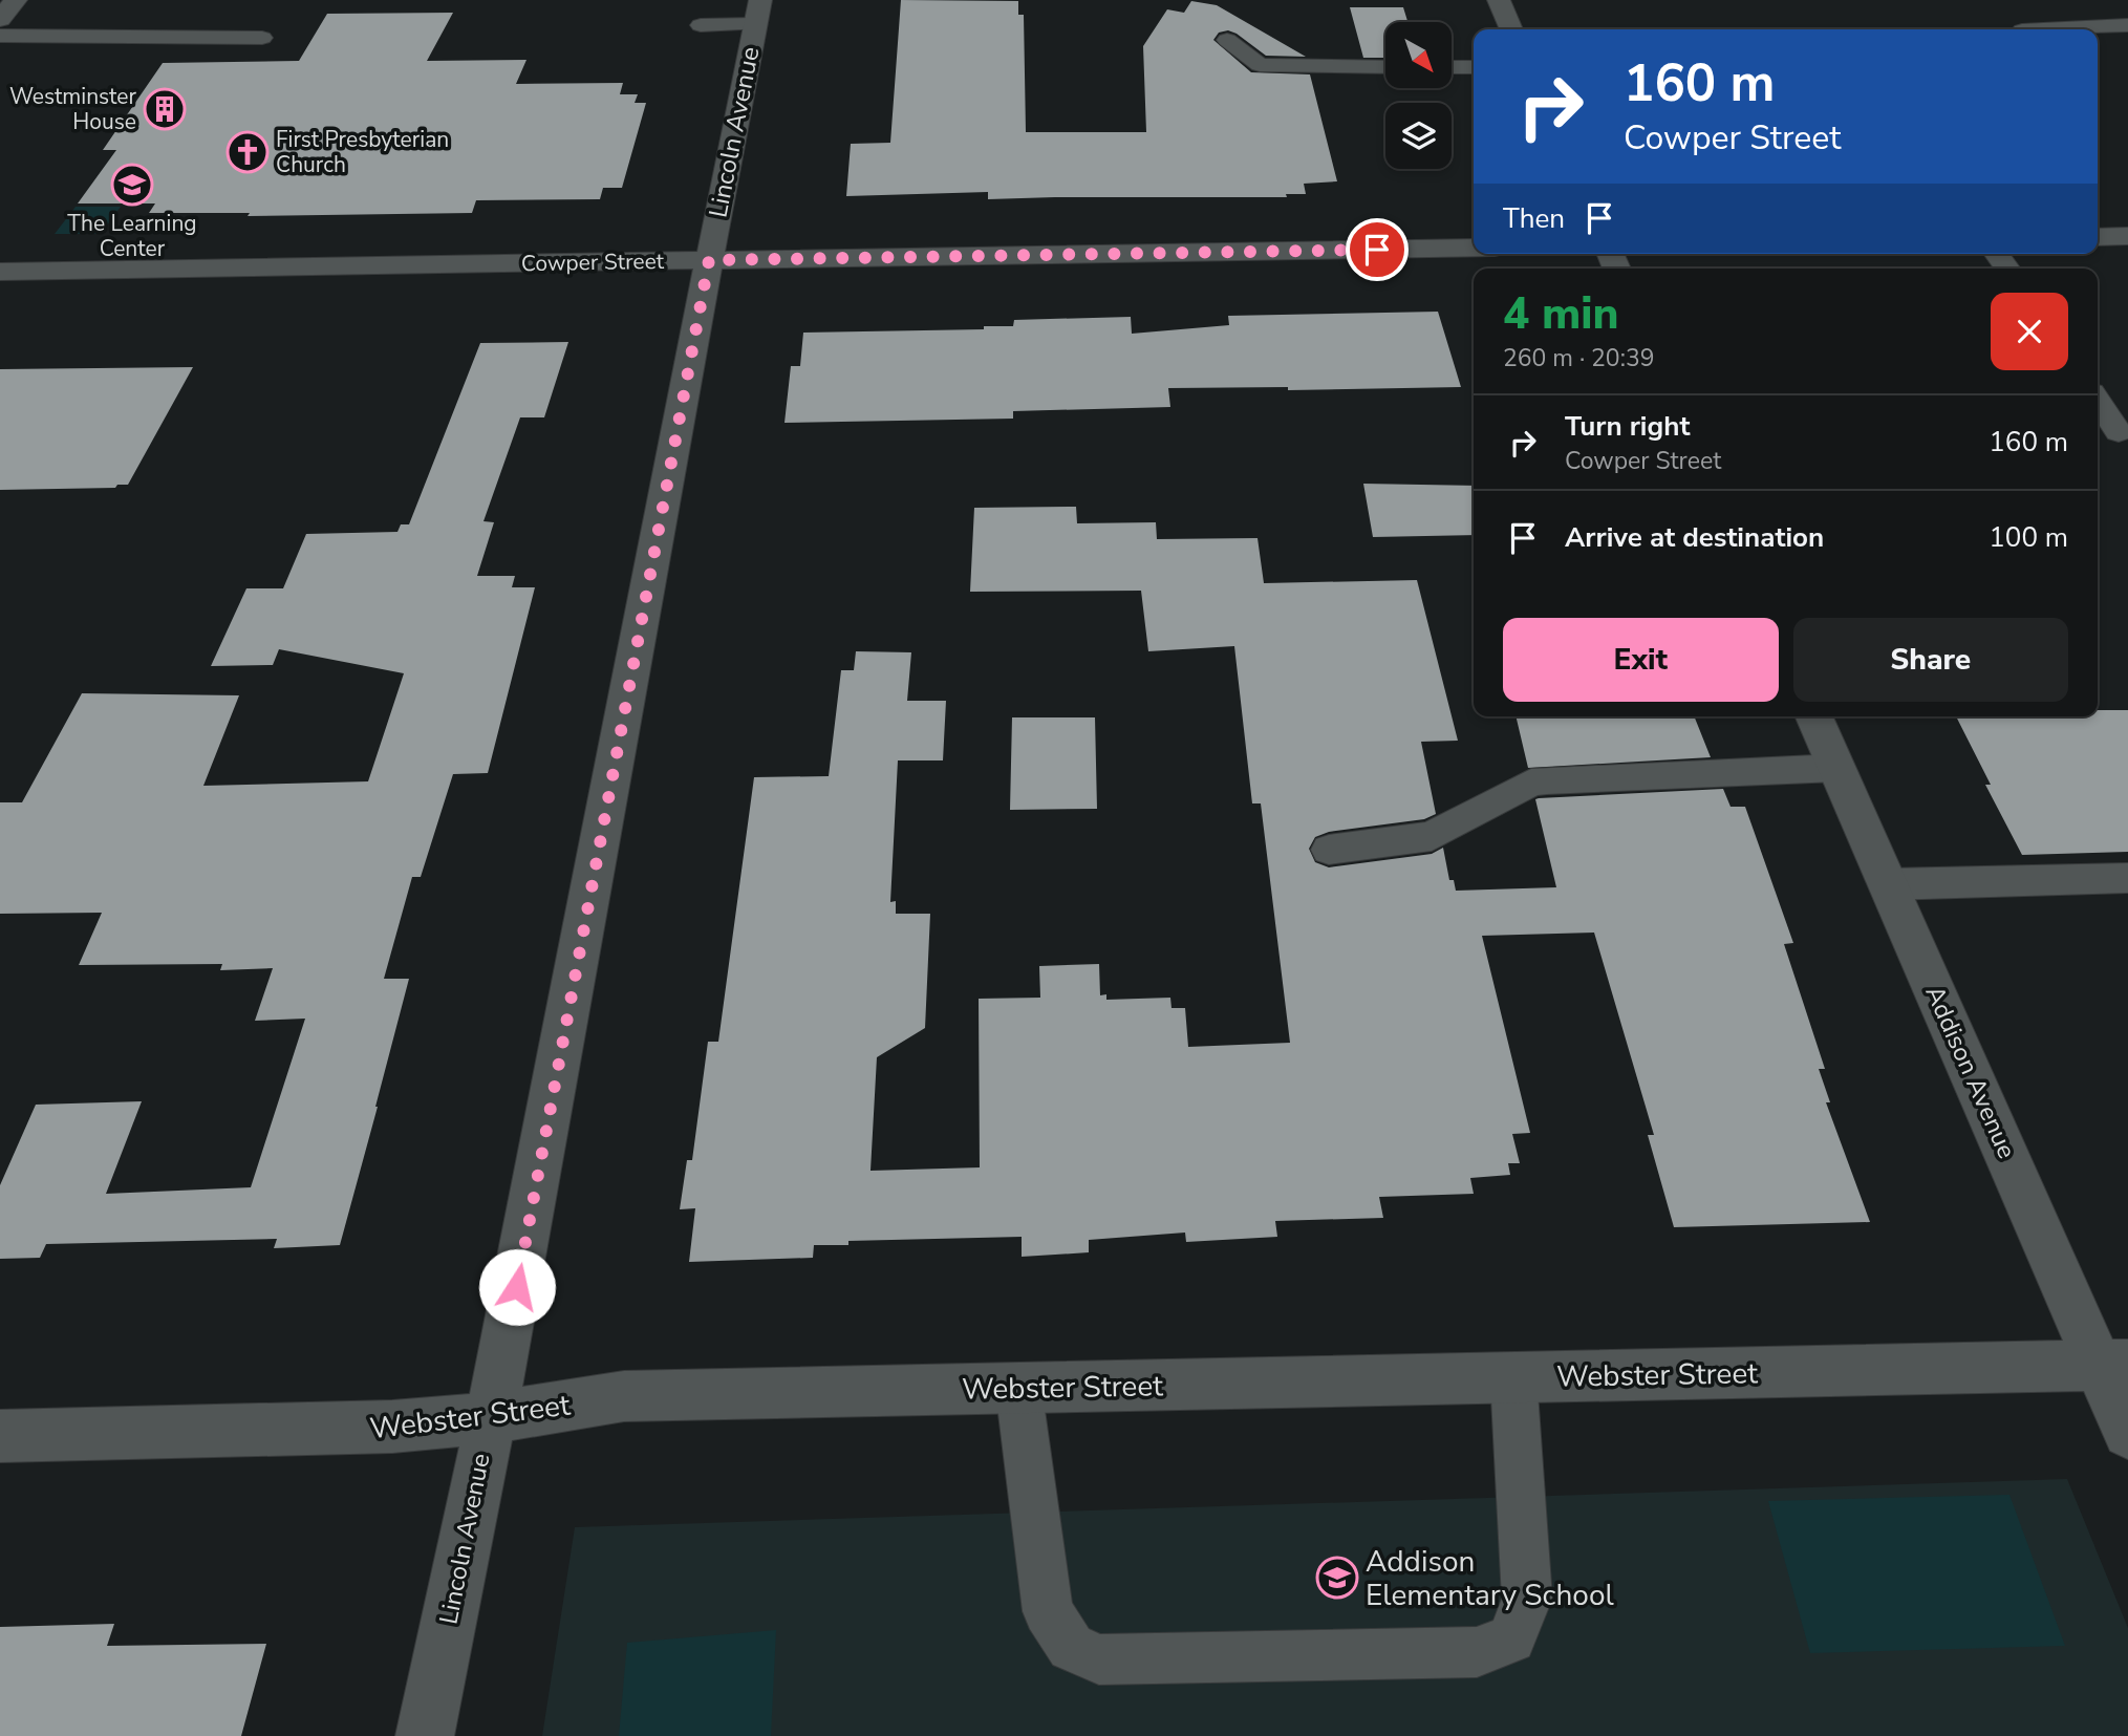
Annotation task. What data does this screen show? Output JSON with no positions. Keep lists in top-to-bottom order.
{
  "streets": {
    "street": [
      "Lincoln Avenue",
      "Cowper Street",
      "Addison Avenue",
      "Webster Street"
    ]
  },
  "crossings": [
    ["Lincoln Avenue", "Cowper Street"],
    ["Lincoln Avenue", "Webster Street"],
    ["Addison Avenue", "Webster Street"]
  ],
  "places": {
    "building": ["Westminster House"],
    "church": ["First Presbyterian Church"],
    "school or university": ["The Learning Center", "Addison Elementary School"]
  },
  "north": "bottom right",
  "page": {
    "turn": ["160 m", "Cowper Street"],
    "then": "Then",
    "heading": ["4 min", "260 m · 20:39"],
    "list": [
      {
        "name": "Turn right",
        "note": "Cowper Street",
        "value": "160 m"
      },
      {
        "name": "Arrive at destination",
        "value": "100 m"
      }
    ],
    "buttons": ["Exit", "Share"]
  }
}
